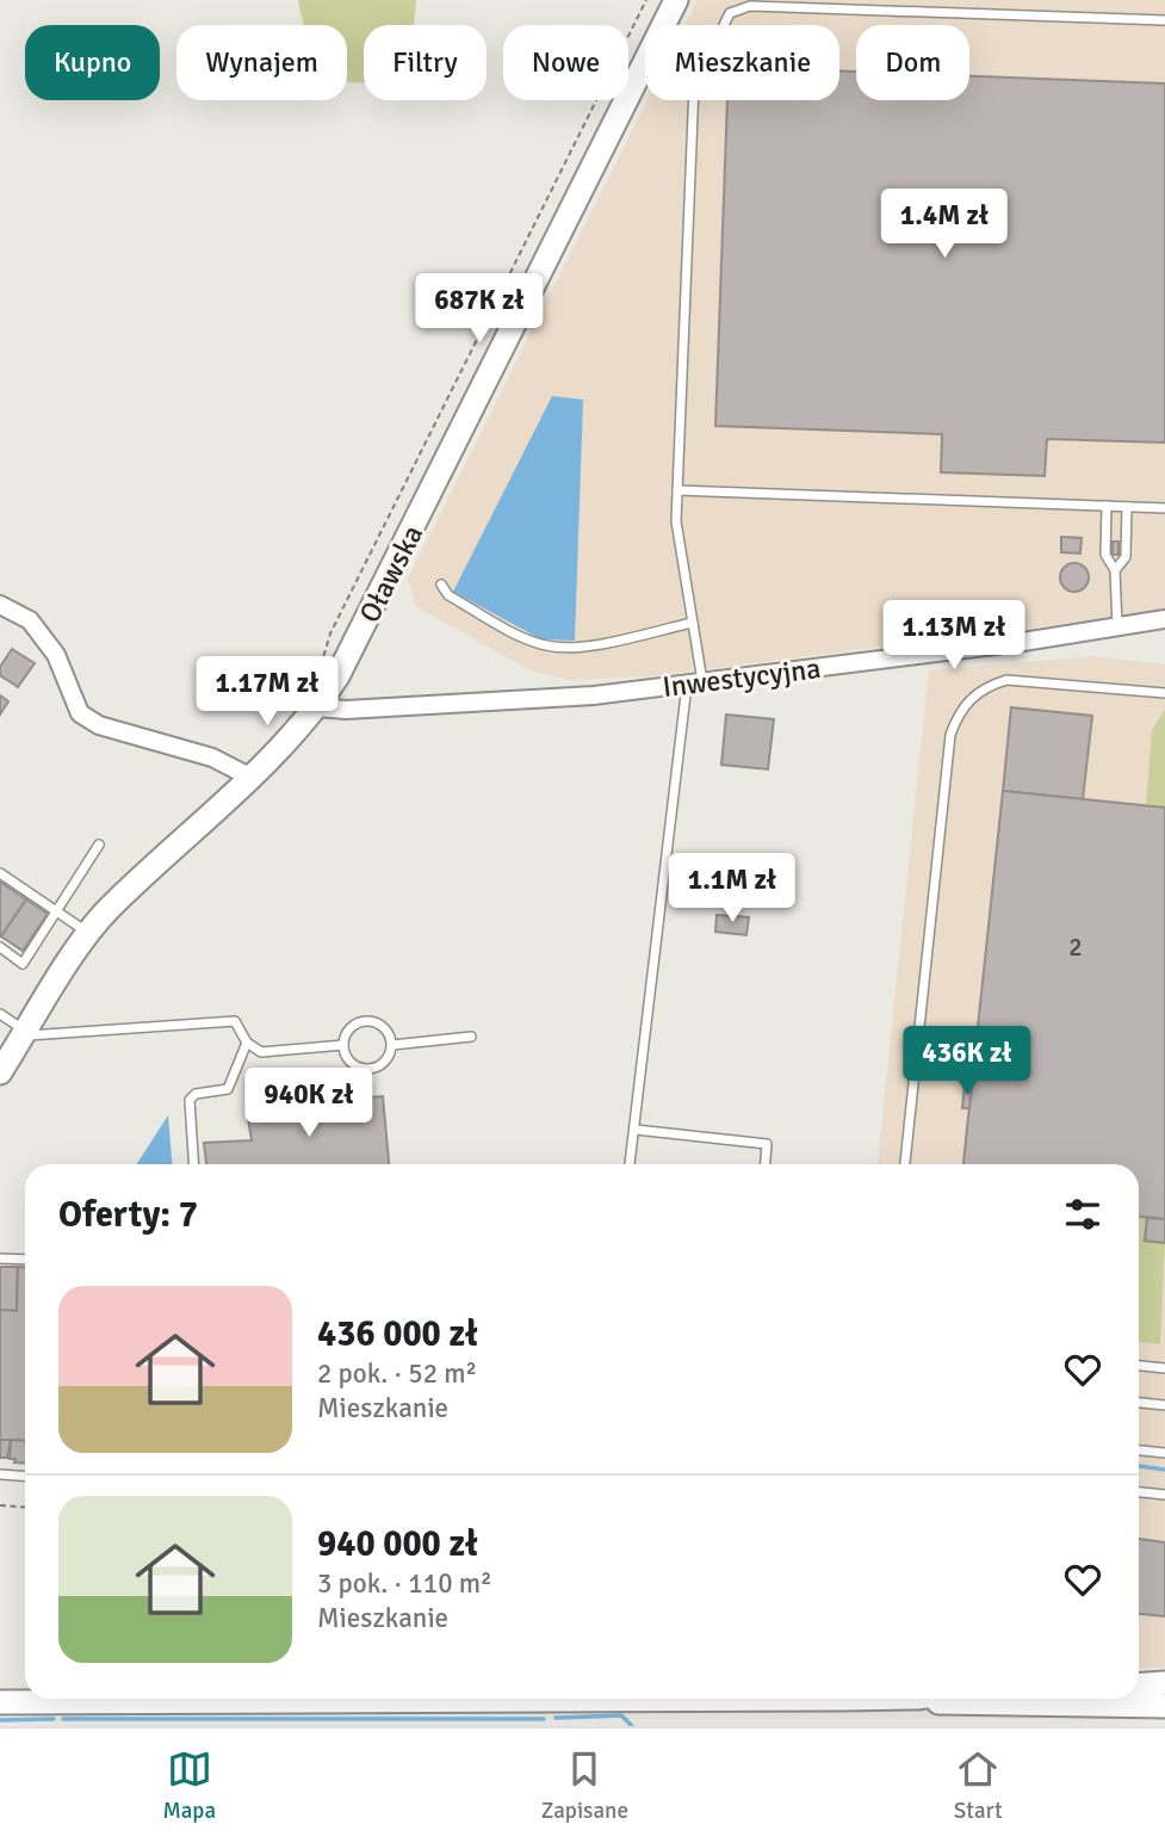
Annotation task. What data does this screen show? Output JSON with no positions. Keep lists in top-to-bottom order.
{
  "streets": {
    "street": ["Oławska", "Inwestycyjna"]
  },
  "crossings": [
    ["Oławska", "Inwestycyjna"]
  ],
  "house_numbers": ["2"],
  "page": {
    "chip": [
      "Kupno",
      "Wynajem",
      "Filtry",
      "Nowe",
      "Mieszkanie",
      "Dom"
    ],
    "price": [
      "1.4M zł",
      "687K zł",
      "1.13M zł",
      "1.17M zł",
      "1.1M zł",
      "436K zł",
      "940K zł"
    ],
    "heading": "Oferty: 7",
    "list": [
      {
        "name": "436 000 zł",
        "note": "2 pok. · 52 m² · Mieszkanie"
      },
      {
        "name": "940 000 zł",
        "note": "3 pok. · 110 m² · Mieszkanie"
      }
    ],
    "tabs": ["Mapa", "Zapisane", "Start"]
  }
}
